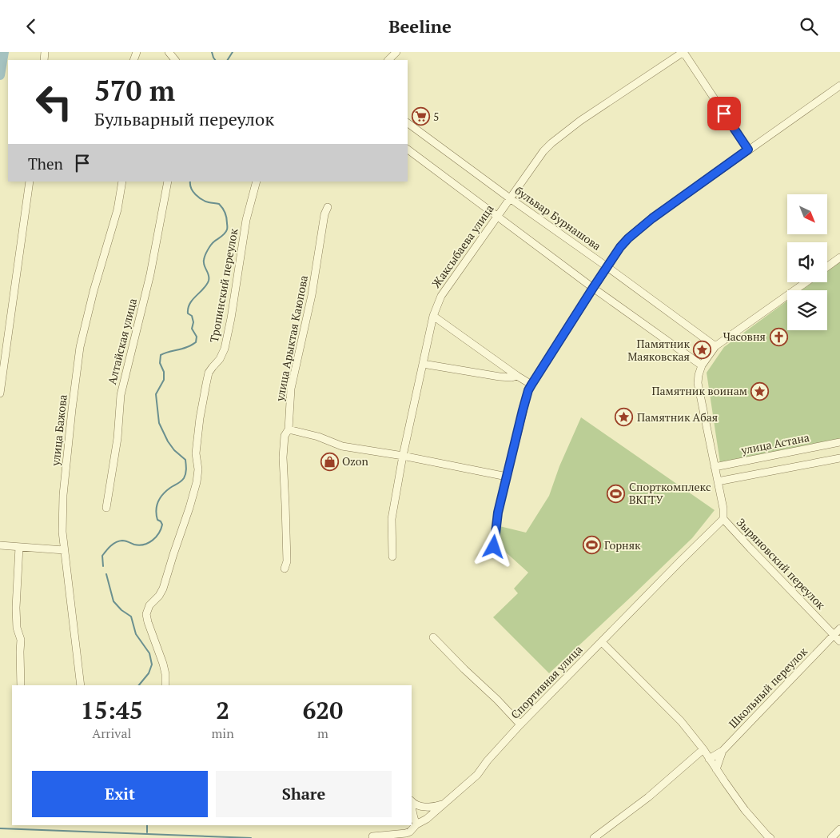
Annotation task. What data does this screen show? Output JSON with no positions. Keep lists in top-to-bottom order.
{
  "streets": {
    "street": [
      "бульвар Бурнашова",
      "Жаксыбаева улица",
      "Тропинский переулок",
      "улица Арыктая Каюпова",
      "Алтайская улица",
      "улица Бажова",
      "улица Астана",
      "Зыряновский переулок",
      "Спортивная улица",
      "Школьный переулок"
    ]
  },
  "crossings": [
    ["бульвар Бурнашова", "Жаксыбаева улица"],
    ["Зыряновский переулок", "Спортивная улица"],
    ["Зыряновский переулок", "Школьный переулок"]
  ],
  "places": {
    "supermarket": ["5"],
    "church": ["Часовня"],
    "place": ["Памятник Маяковская", "Памятник воинам", "Памятник Абая"],
    "shop": ["Ozon"],
    "sports": ["Спорткомплекс ВКГТУ", "Горняк"]
  },
  "north": "bottom right",
  "page": {
    "header": "Beeline",
    "turn": ["570 m", "Бульварный переулок"],
    "then": "Then",
    "eta": [
      "15:45",
      "Arrival",
      "2",
      "min",
      "620",
      "m"
    ],
    "buttons": ["Exit", "Share"]
  }
}
